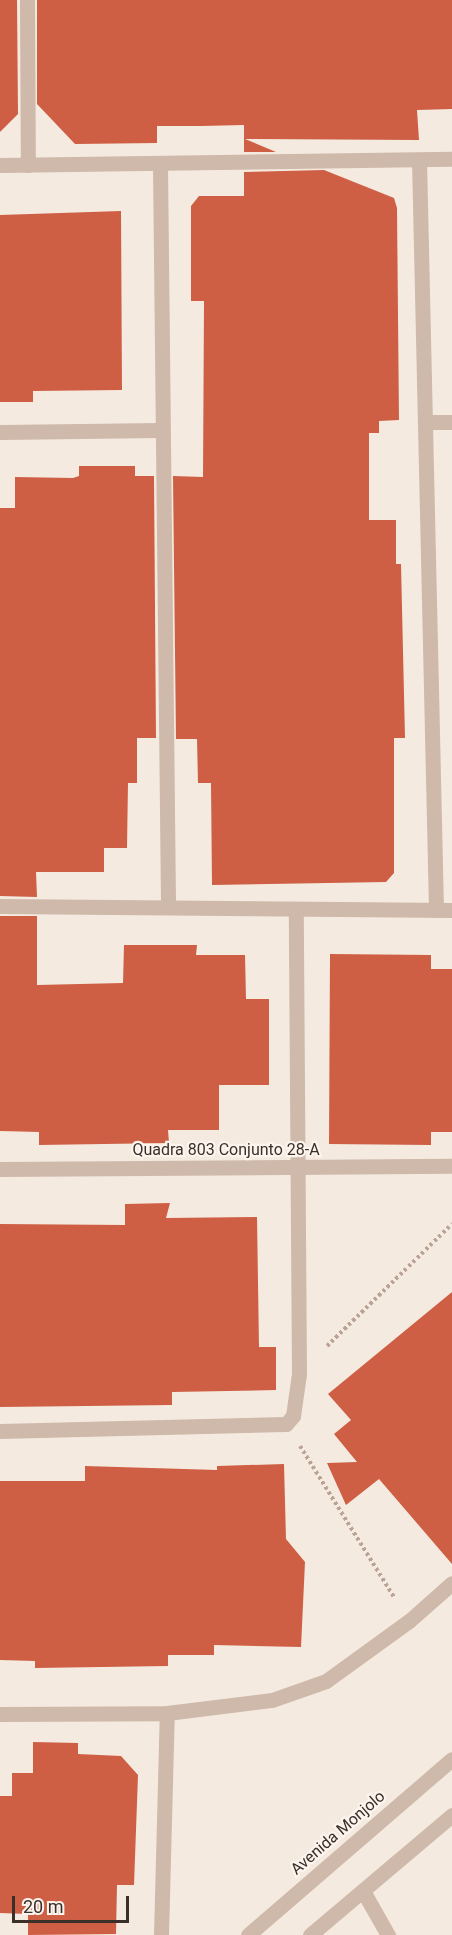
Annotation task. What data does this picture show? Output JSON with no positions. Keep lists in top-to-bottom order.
{
  "streets": {
    "street": ["Quadra 803 Conjunto 28-A", "Avenida Monjolo"]
  },
  "scale_bar": "20 m"
}
